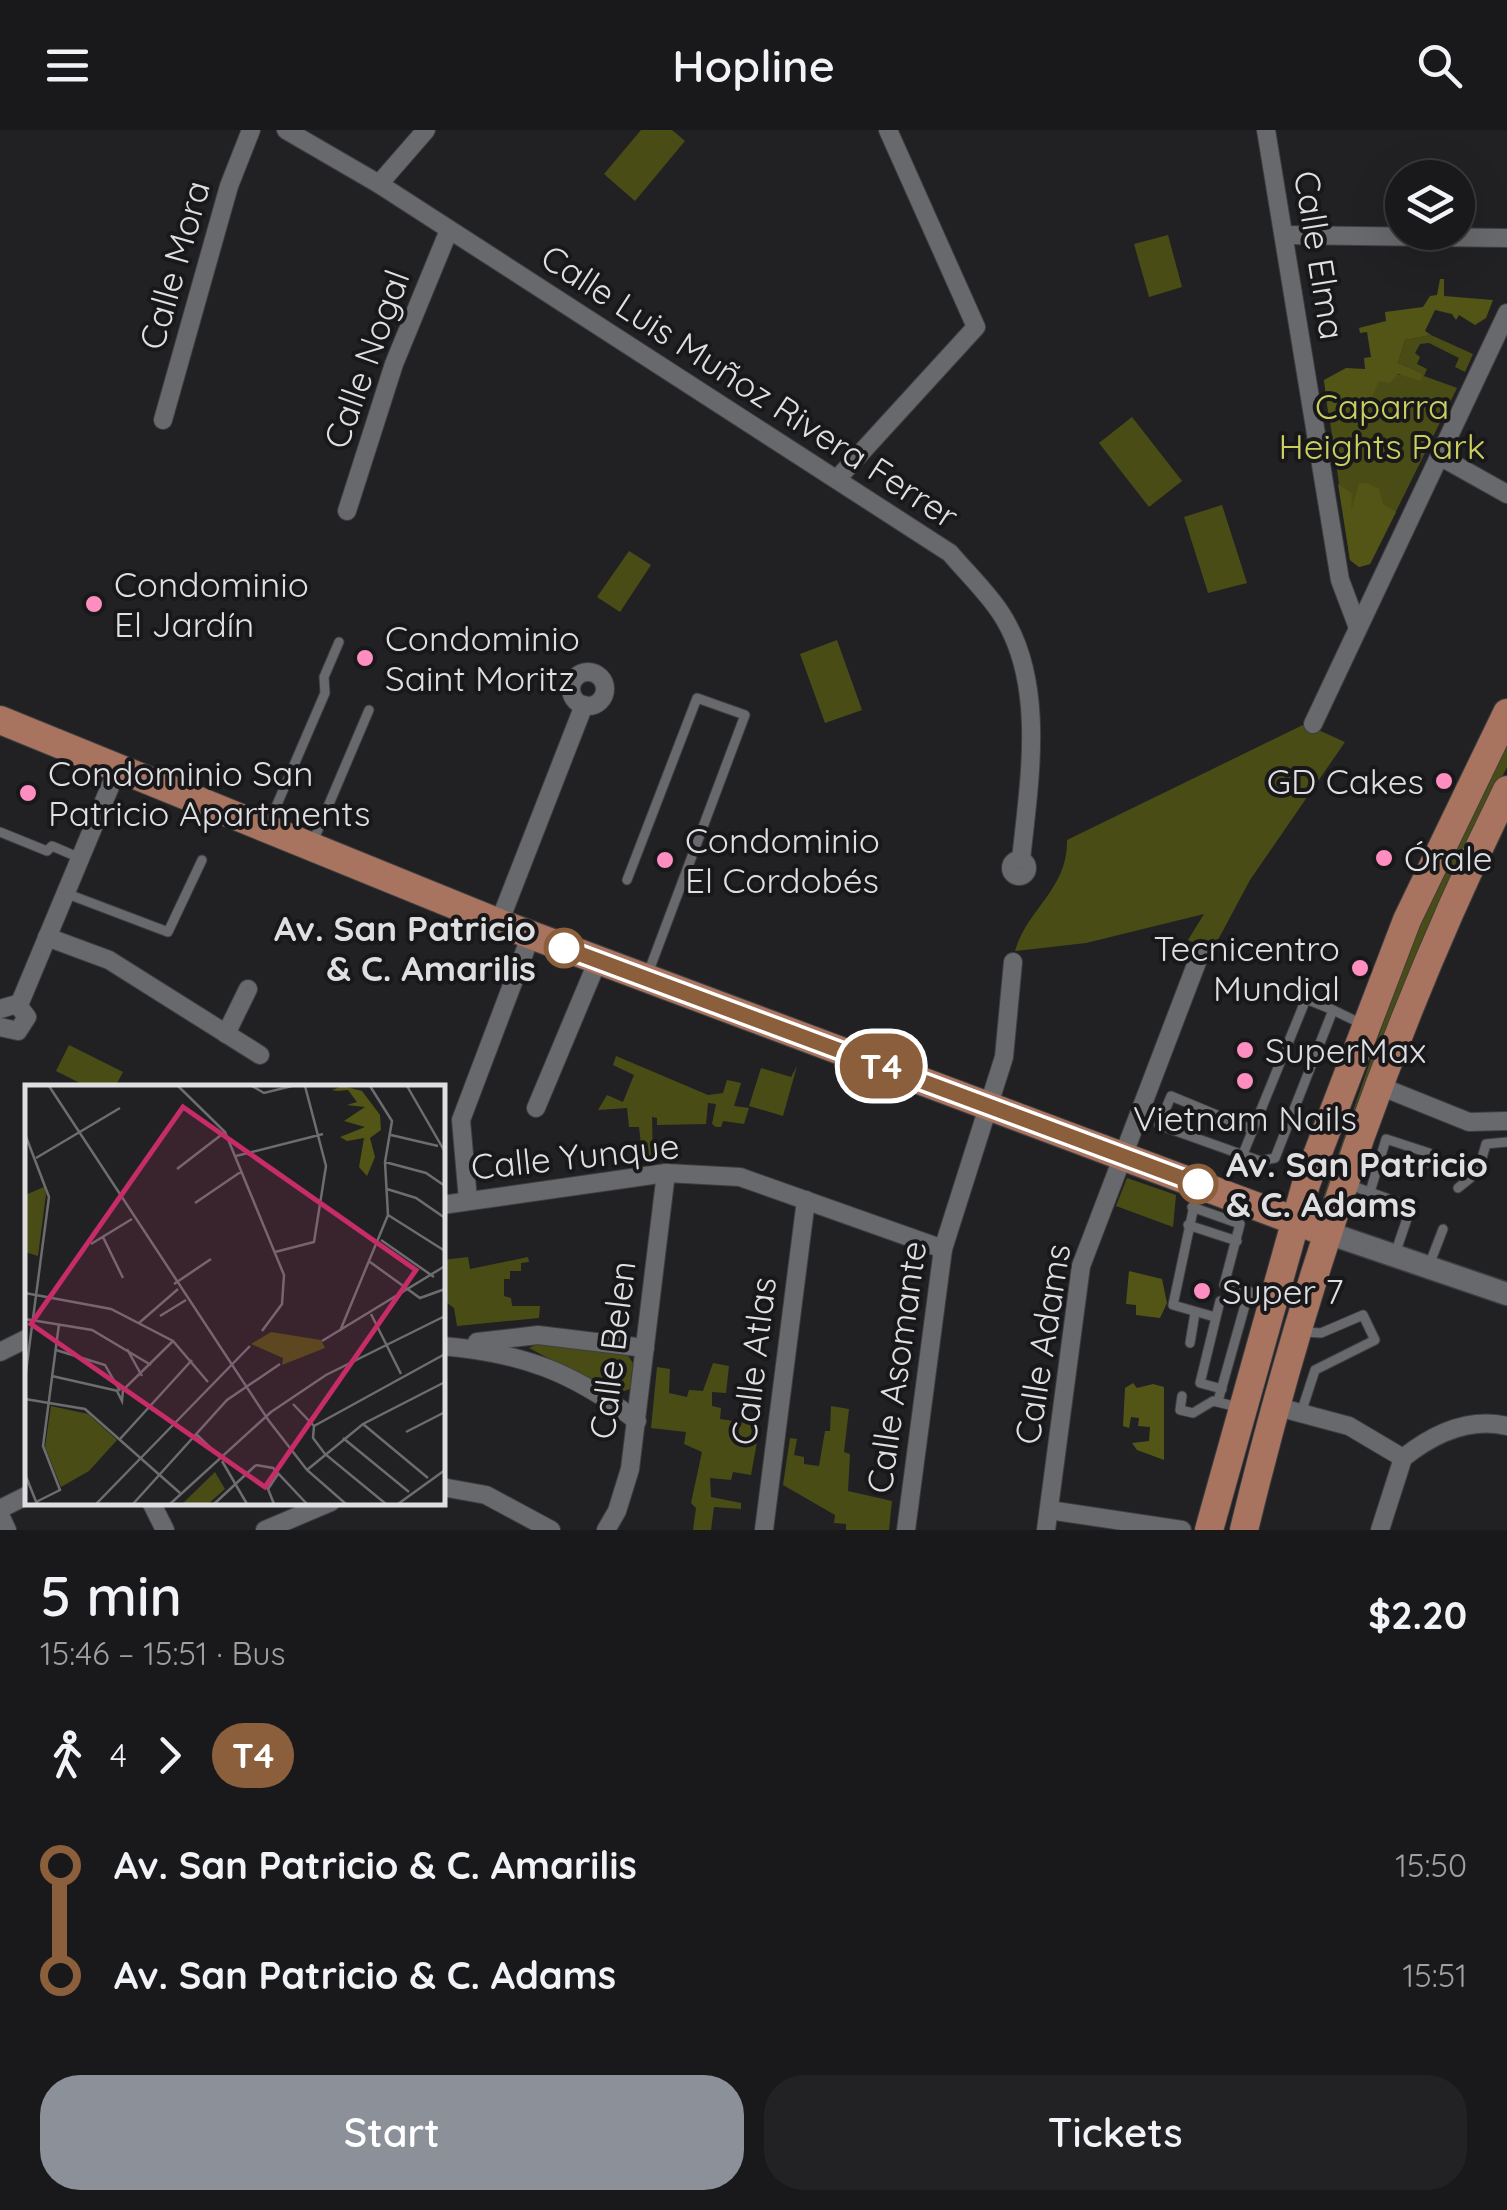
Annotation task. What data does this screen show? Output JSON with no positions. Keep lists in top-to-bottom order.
{
  "streets": {
    "street": [
      "Calle Elma",
      "Calle Mora",
      "Calle Nogal",
      "Calle Luis Muñoz Rivera Ferrer",
      "Calle Yunque",
      "Calle Adams",
      "Calle Belen",
      "Calle Atlas",
      "Calle Asomante"
    ]
  },
  "crossings": [
    ["Calle Nogal", "Calle Luis Muñoz Rivera Ferrer"],
    ["Calle Yunque", "Calle Belen"],
    ["Calle Yunque", "Calle Atlas"],
    ["Calle Yunque", "Calle Asomante"]
  ],
  "parks": ["Caparra Heights Park"],
  "places": [
    "Condominio El Jardín",
    "Condominio Saint Moritz",
    "GD Cakes",
    "Condominio San Patricio Apartments",
    "Órale",
    "Condominio El Cordobés",
    "Av. San Patricio & C. Amarilis",
    "Tecnicentro Mundial",
    "SuperMax",
    "Vietnam Nails",
    "Av. San Patricio & C. Adams",
    "Super 7"
  ],
  "lines": ["bus line T4"],
  "page": {
    "header": "Hopline",
    "on_map": "T4",
    "heading": ["5 min", "15:46 – 15:51 · Bus", "$2.20"],
    "legs": ["4", "T4"],
    "list": [
      {
        "name": "Av. San Patricio & C. Amarilis",
        "value": "15:50"
      },
      {
        "name": "Av. San Patricio & C. Adams",
        "value": "15:51"
      }
    ],
    "buttons": ["Start", "Tickets"]
  }
}
